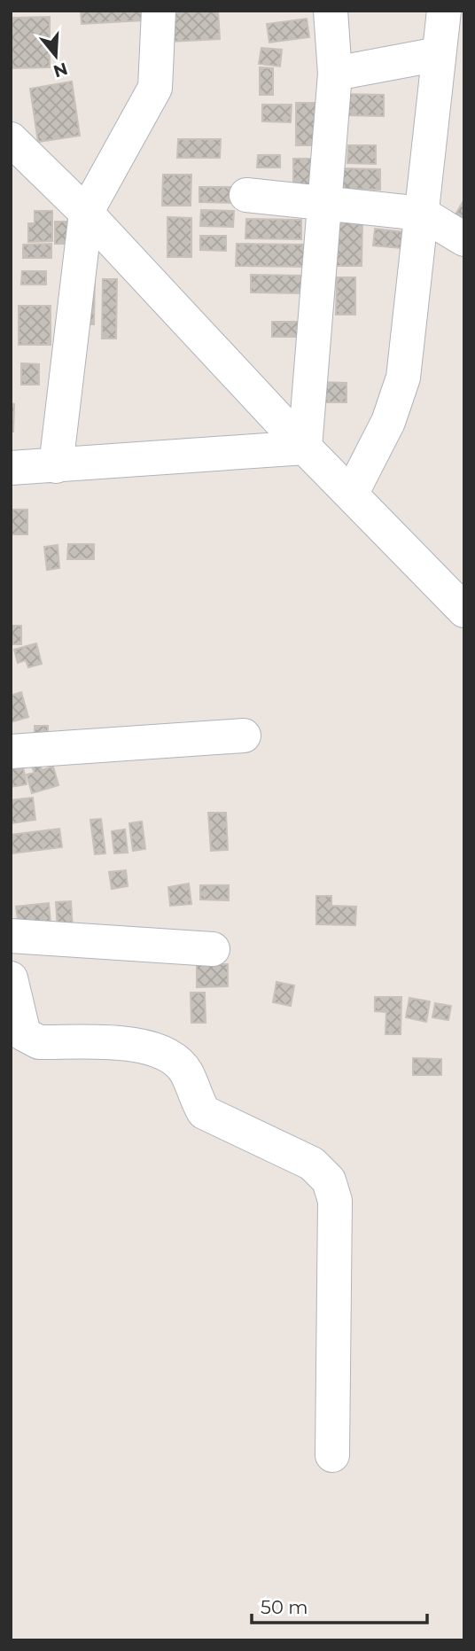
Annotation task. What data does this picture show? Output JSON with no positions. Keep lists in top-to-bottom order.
{
  "scale_bar": "50 m",
  "north": "bottom"
}
